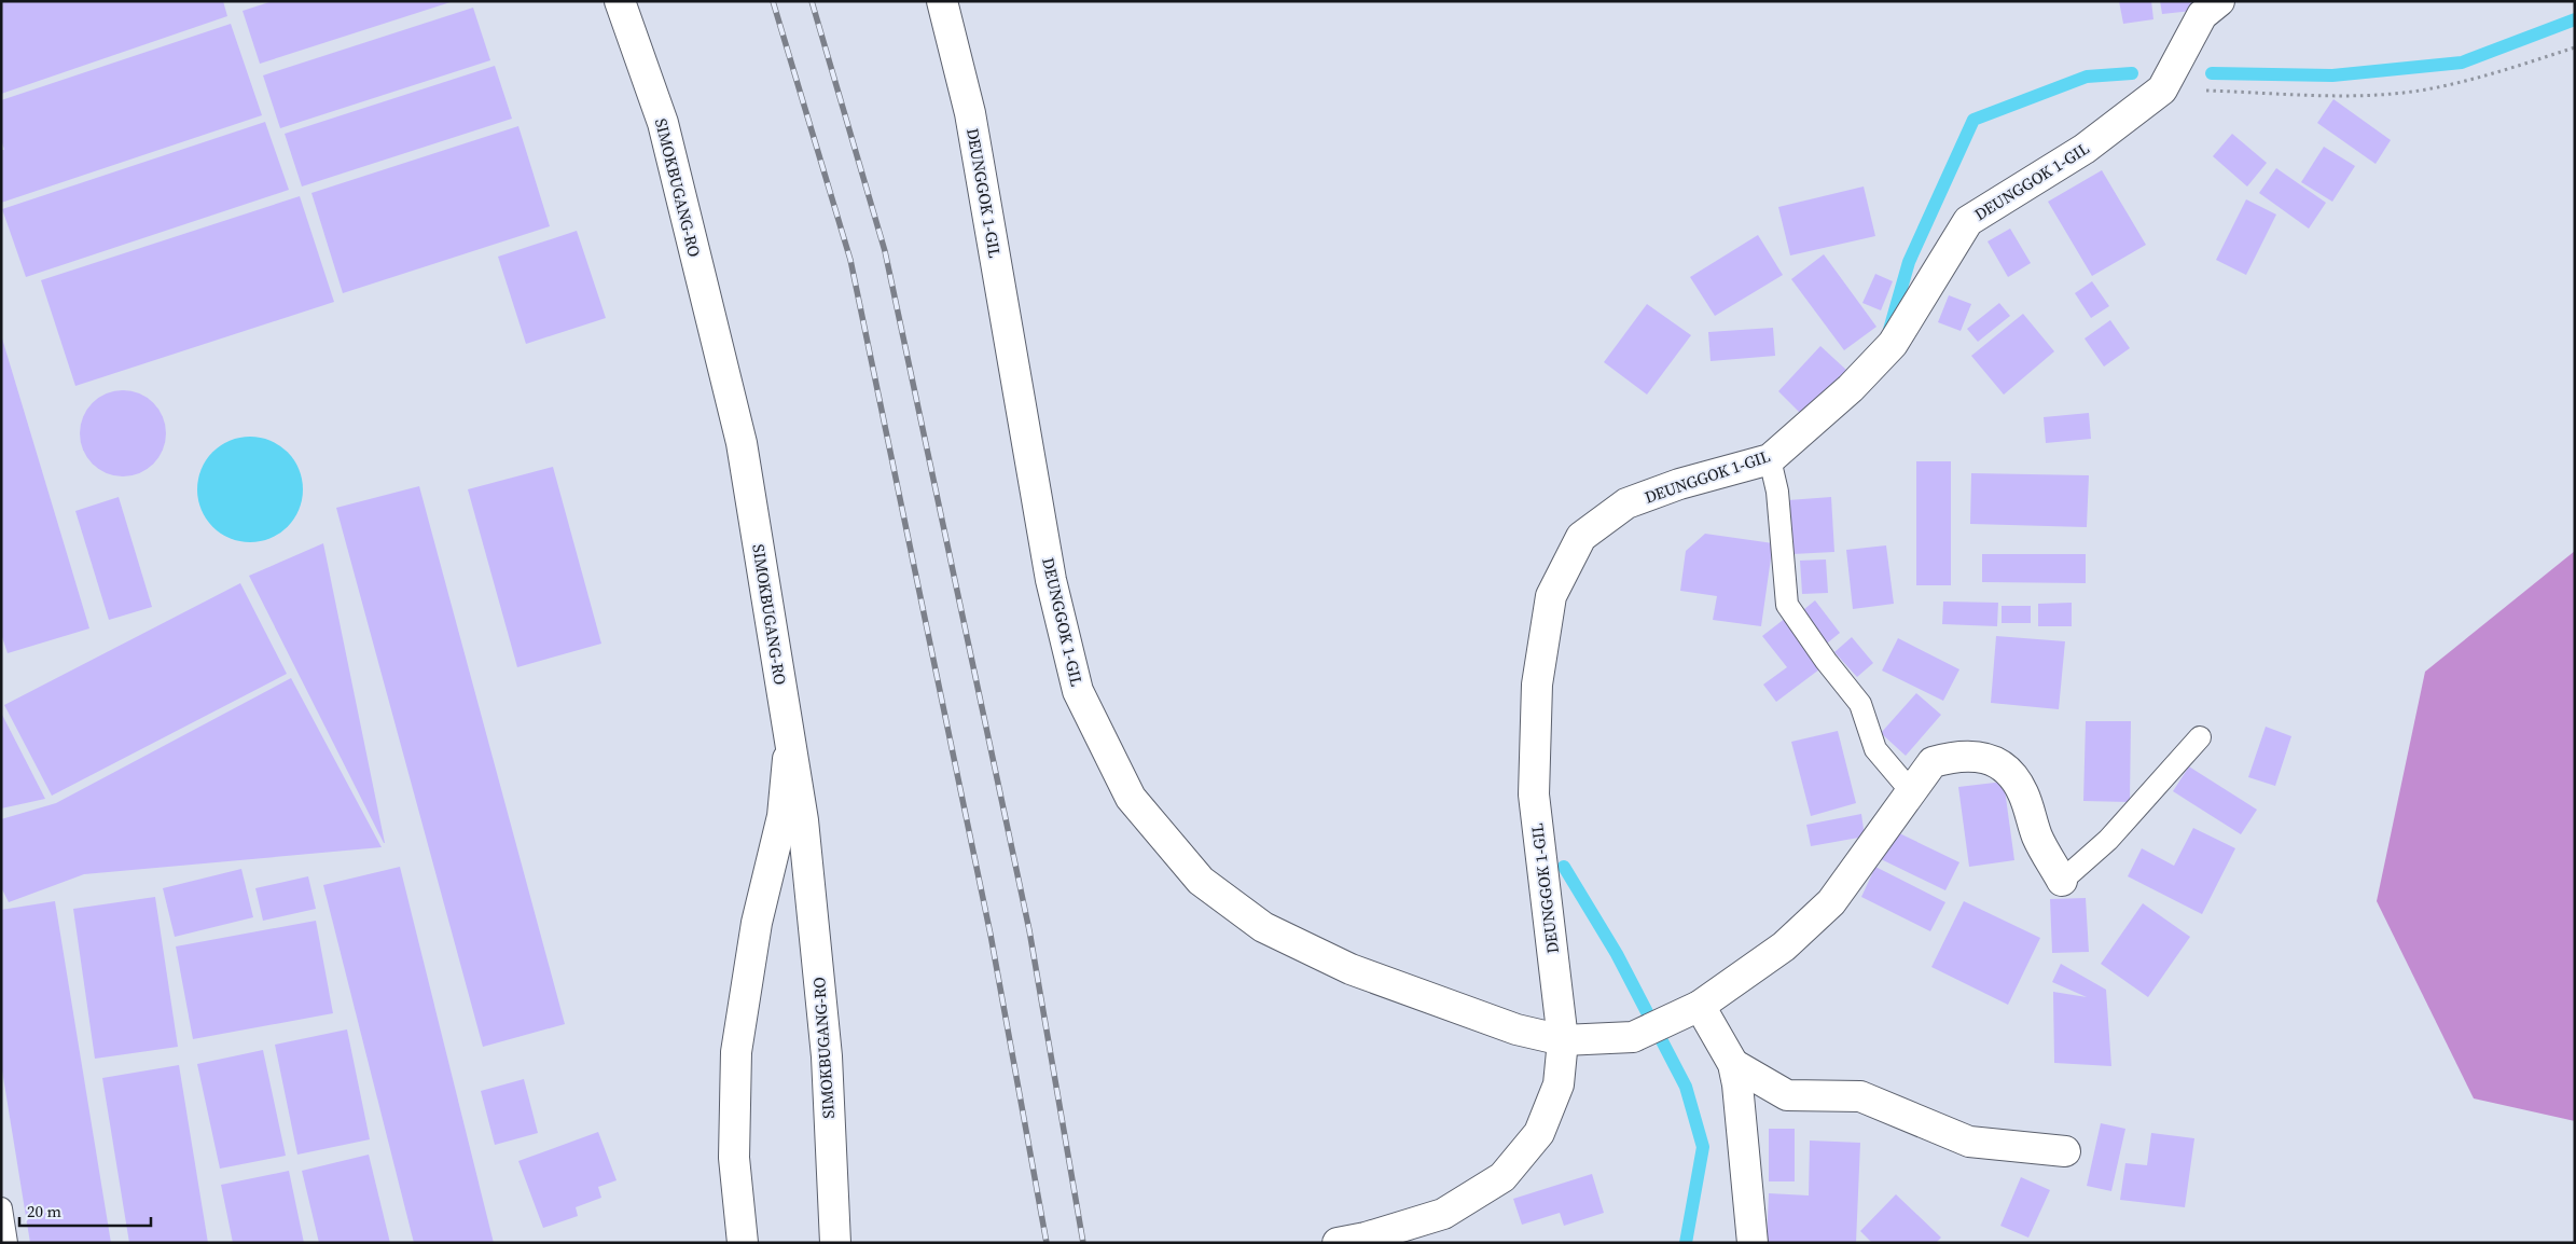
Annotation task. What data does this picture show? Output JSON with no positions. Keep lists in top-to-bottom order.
{
  "streets": {
    "street": ["DEUNGGOK 1-GIL", "SIMOKBUGANG-RO"]
  },
  "scale_bar": "20 m"
}
